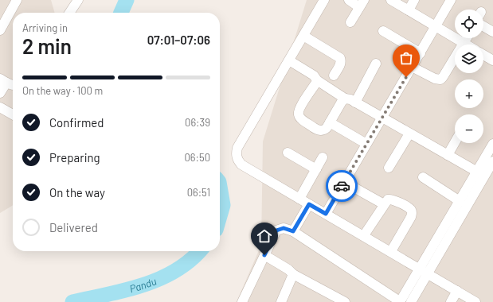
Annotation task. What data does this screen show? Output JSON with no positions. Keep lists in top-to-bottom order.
{
  "water": ["Pandu"],
  "page": {
    "map_buttons": ["+", "−"],
    "heading": ["2 min", "Arriving in", "07:01–07:06"],
    "bar": "On the way · 100 m",
    "list": [
      ["Confirmed", "06:39"],
      ["Preparing", "06:50"],
      ["On the way", "06:51"],
      "Delivered"
    ]
  }
}
